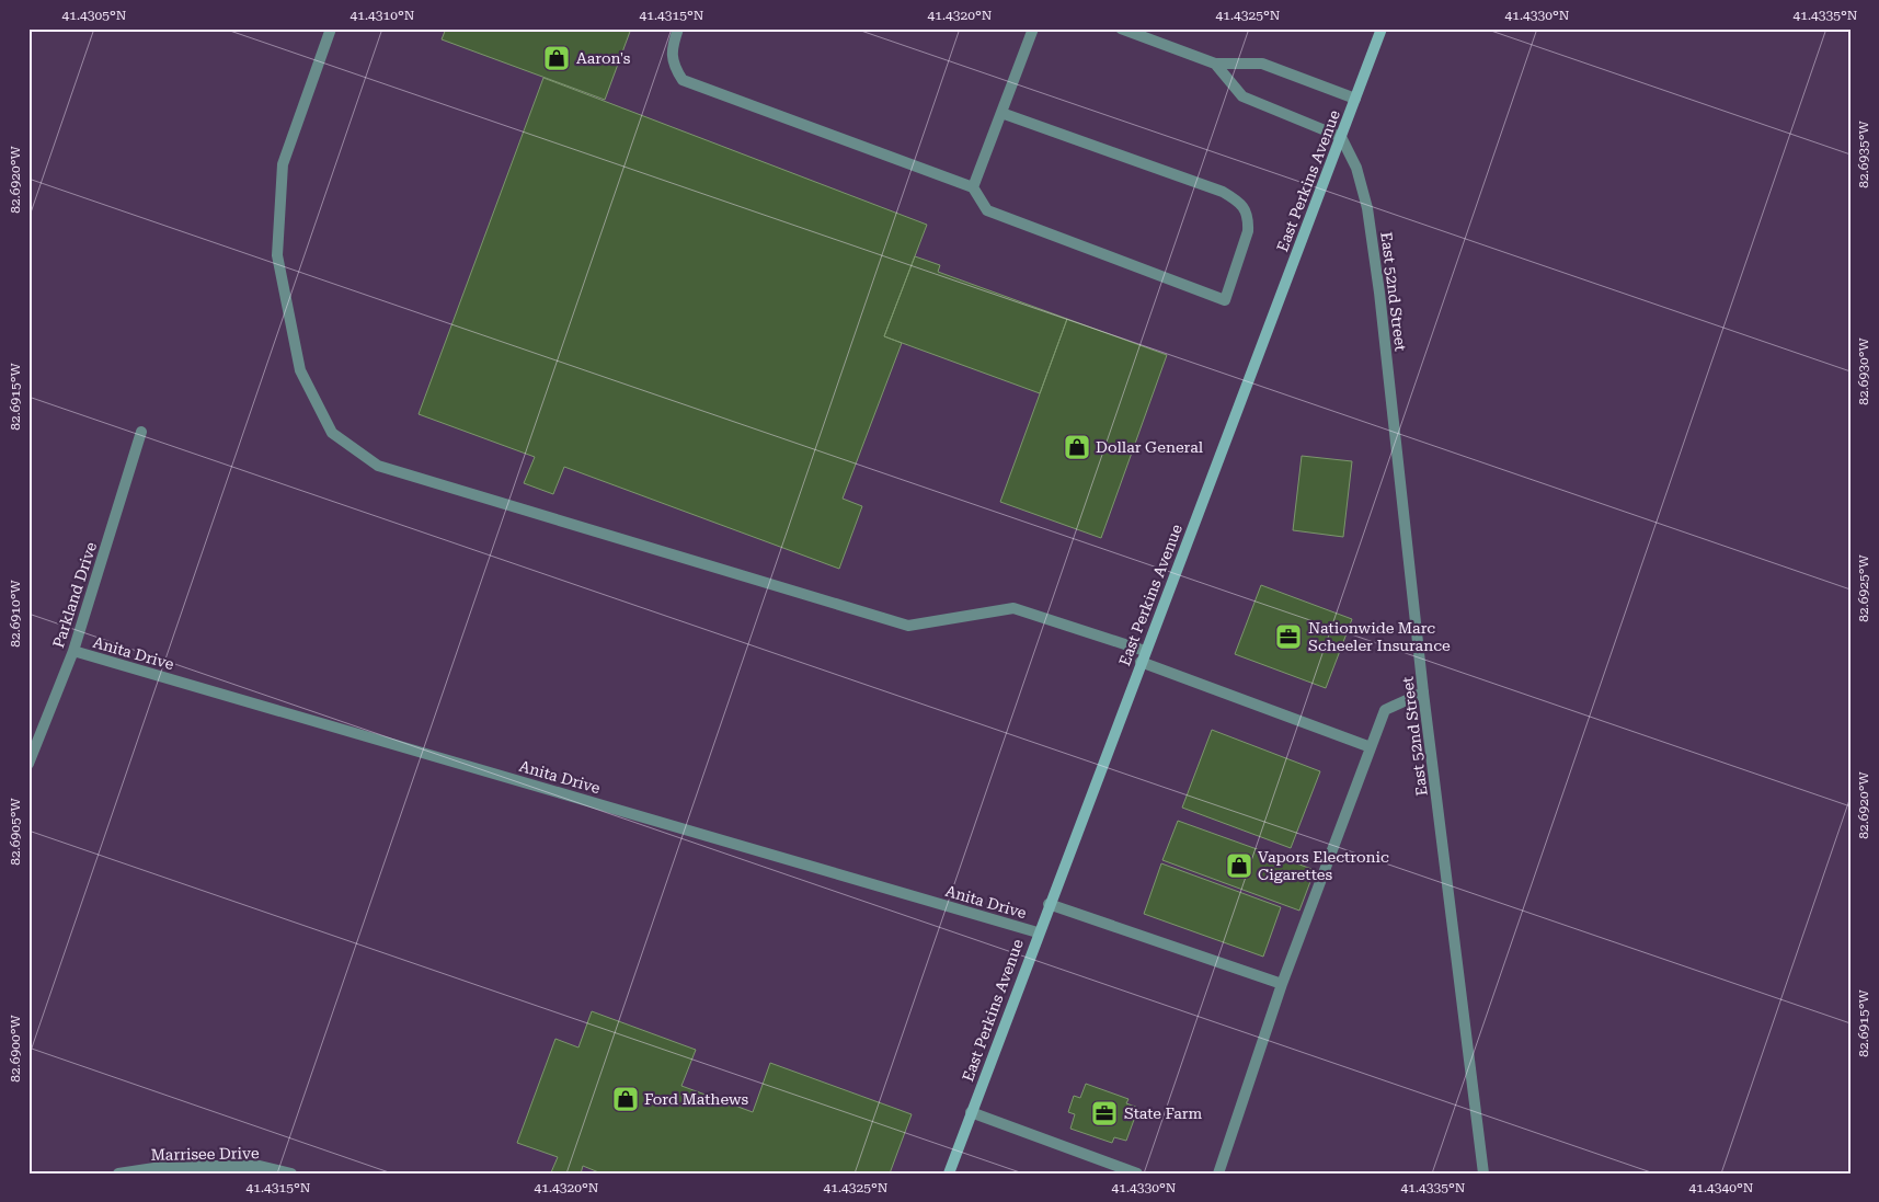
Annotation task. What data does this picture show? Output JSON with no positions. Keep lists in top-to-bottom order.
{
  "streets": {
    "main road": ["East Perkins Avenue"],
    "street": [
      "East 52nd Street",
      "Parkland Drive",
      "Anita Drive",
      "Marrisee Drive"
    ]
  },
  "crossings": [
    ["East Perkins Avenue", "East 52nd Street"],
    ["East Perkins Avenue", "Anita Drive"],
    ["Parkland Drive", "Anita Drive"]
  ],
  "places": {
    "shop": [
      "Aaron's",
      "Dollar General",
      "Vapors Electronic Cigarettes",
      "Ford Mathews"
    ],
    "office": ["Nationwide Marc Scheeler Insurance", "State Farm"]
  },
  "coordinates": [
    "41.4305°N",
    "41.4310°N",
    "41.4315°N",
    "41.4320°N",
    "41.4325°N",
    "41.4330°N",
    "41.4335°N",
    "82.6935°W",
    "82.6920°W",
    "82.6930°W",
    "82.6915°W",
    "82.6925°W",
    "82.6910°W",
    "82.6905°W",
    "82.6900°W",
    "41.4340°N"
  ]
}
